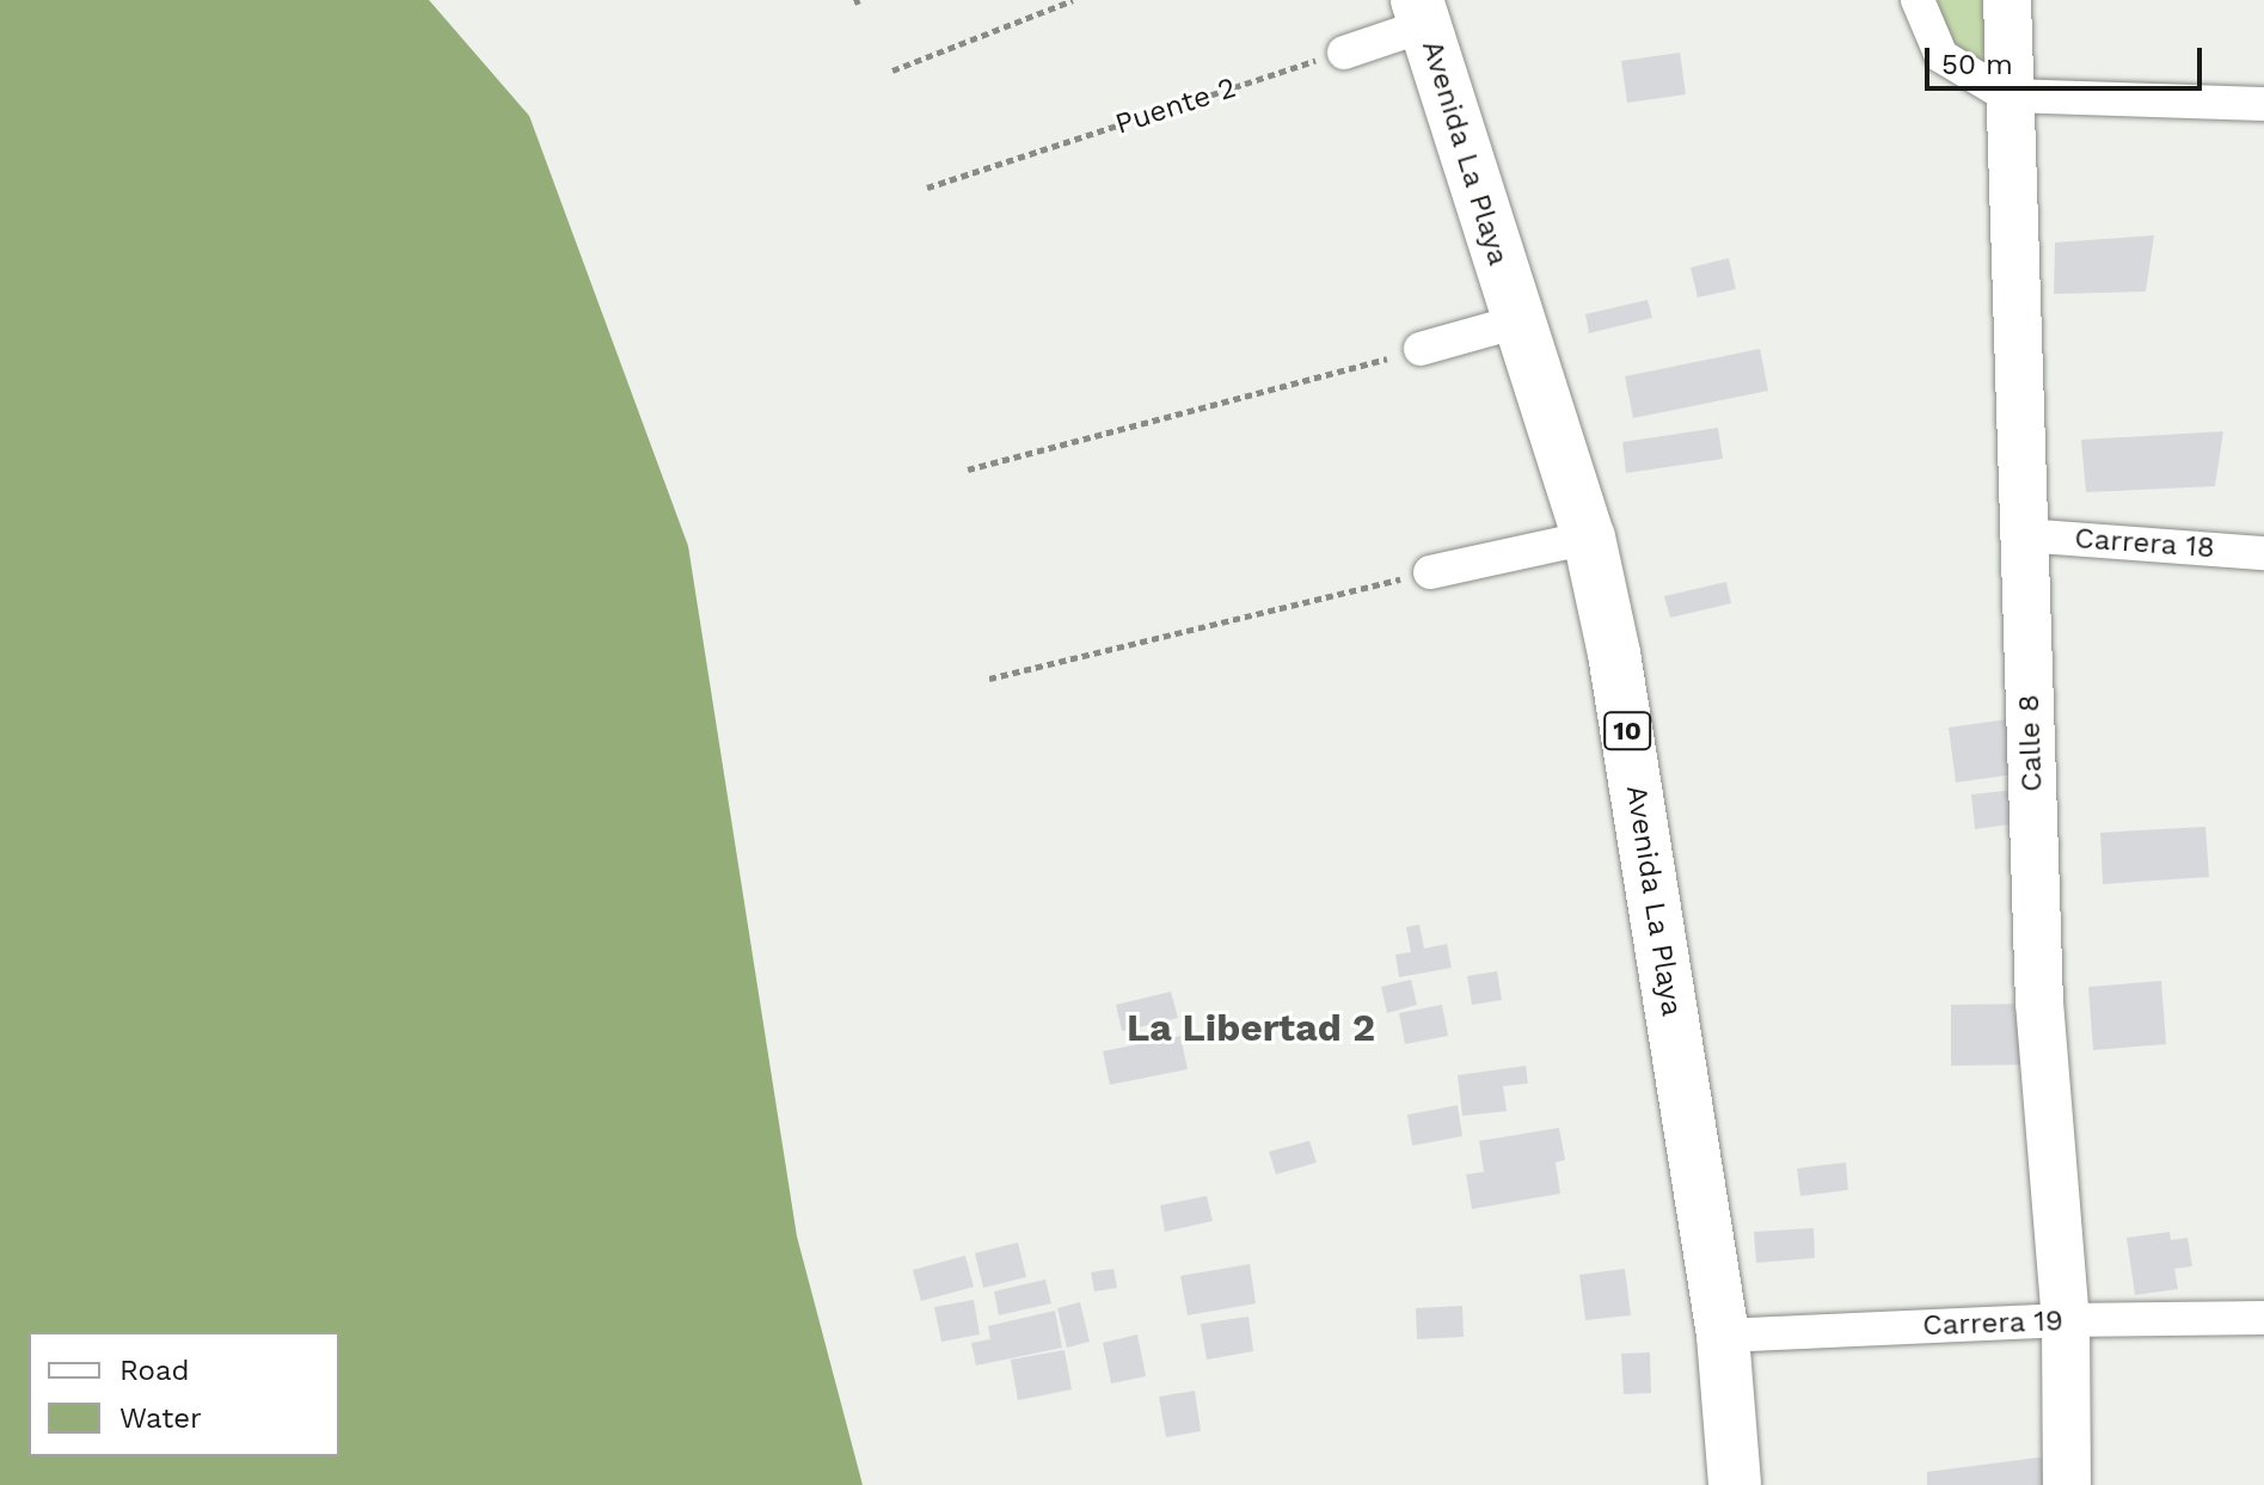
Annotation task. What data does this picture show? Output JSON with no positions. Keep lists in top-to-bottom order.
{
  "streets": {
    "main road": ["Avenida La Playa", "10"],
    "street": ["Carrera 18", "Calle 8", "Carrera 19"],
    "path": ["Puente 2"]
  },
  "crossings": [
    ["Avenida La Playa", "Carrera 19"],
    ["Carrera 18", "Calle 8"],
    ["Calle 8", "Carrera 19"]
  ],
  "districts": ["La Libertad 2"],
  "legend": ["Road", "Water"],
  "scale_bar": "50 m"
}
